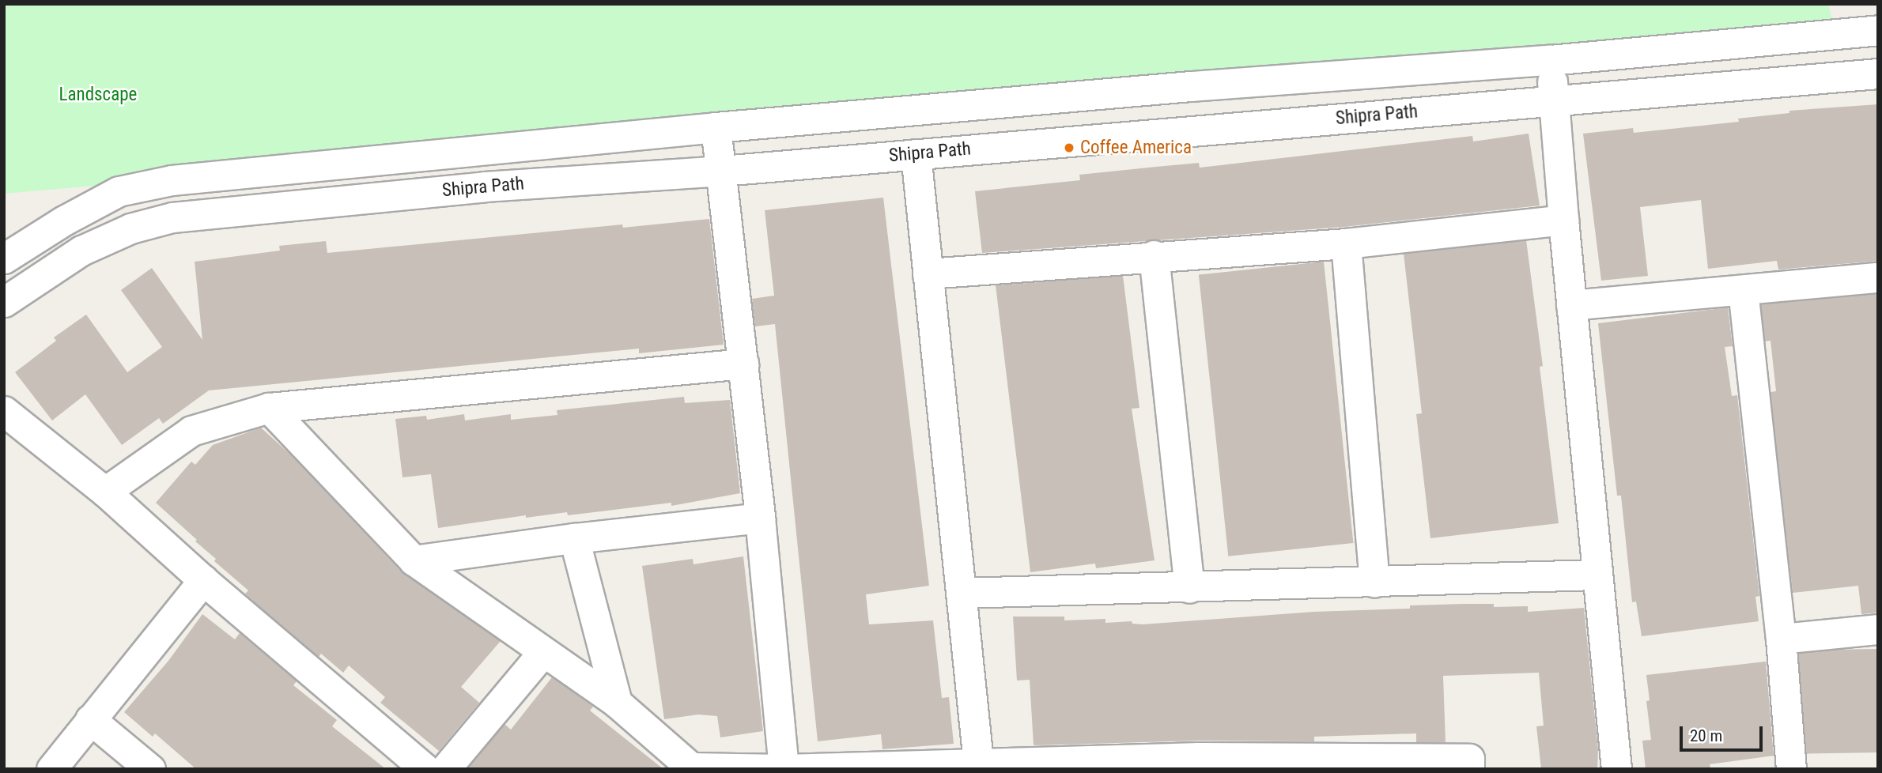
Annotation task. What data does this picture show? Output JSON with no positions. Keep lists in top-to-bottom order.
{
  "streets": {
    "street": ["Shipra Path"]
  },
  "parks": ["Landscape"],
  "places": ["Coffee America"],
  "scale_bar": "20 m"
}
